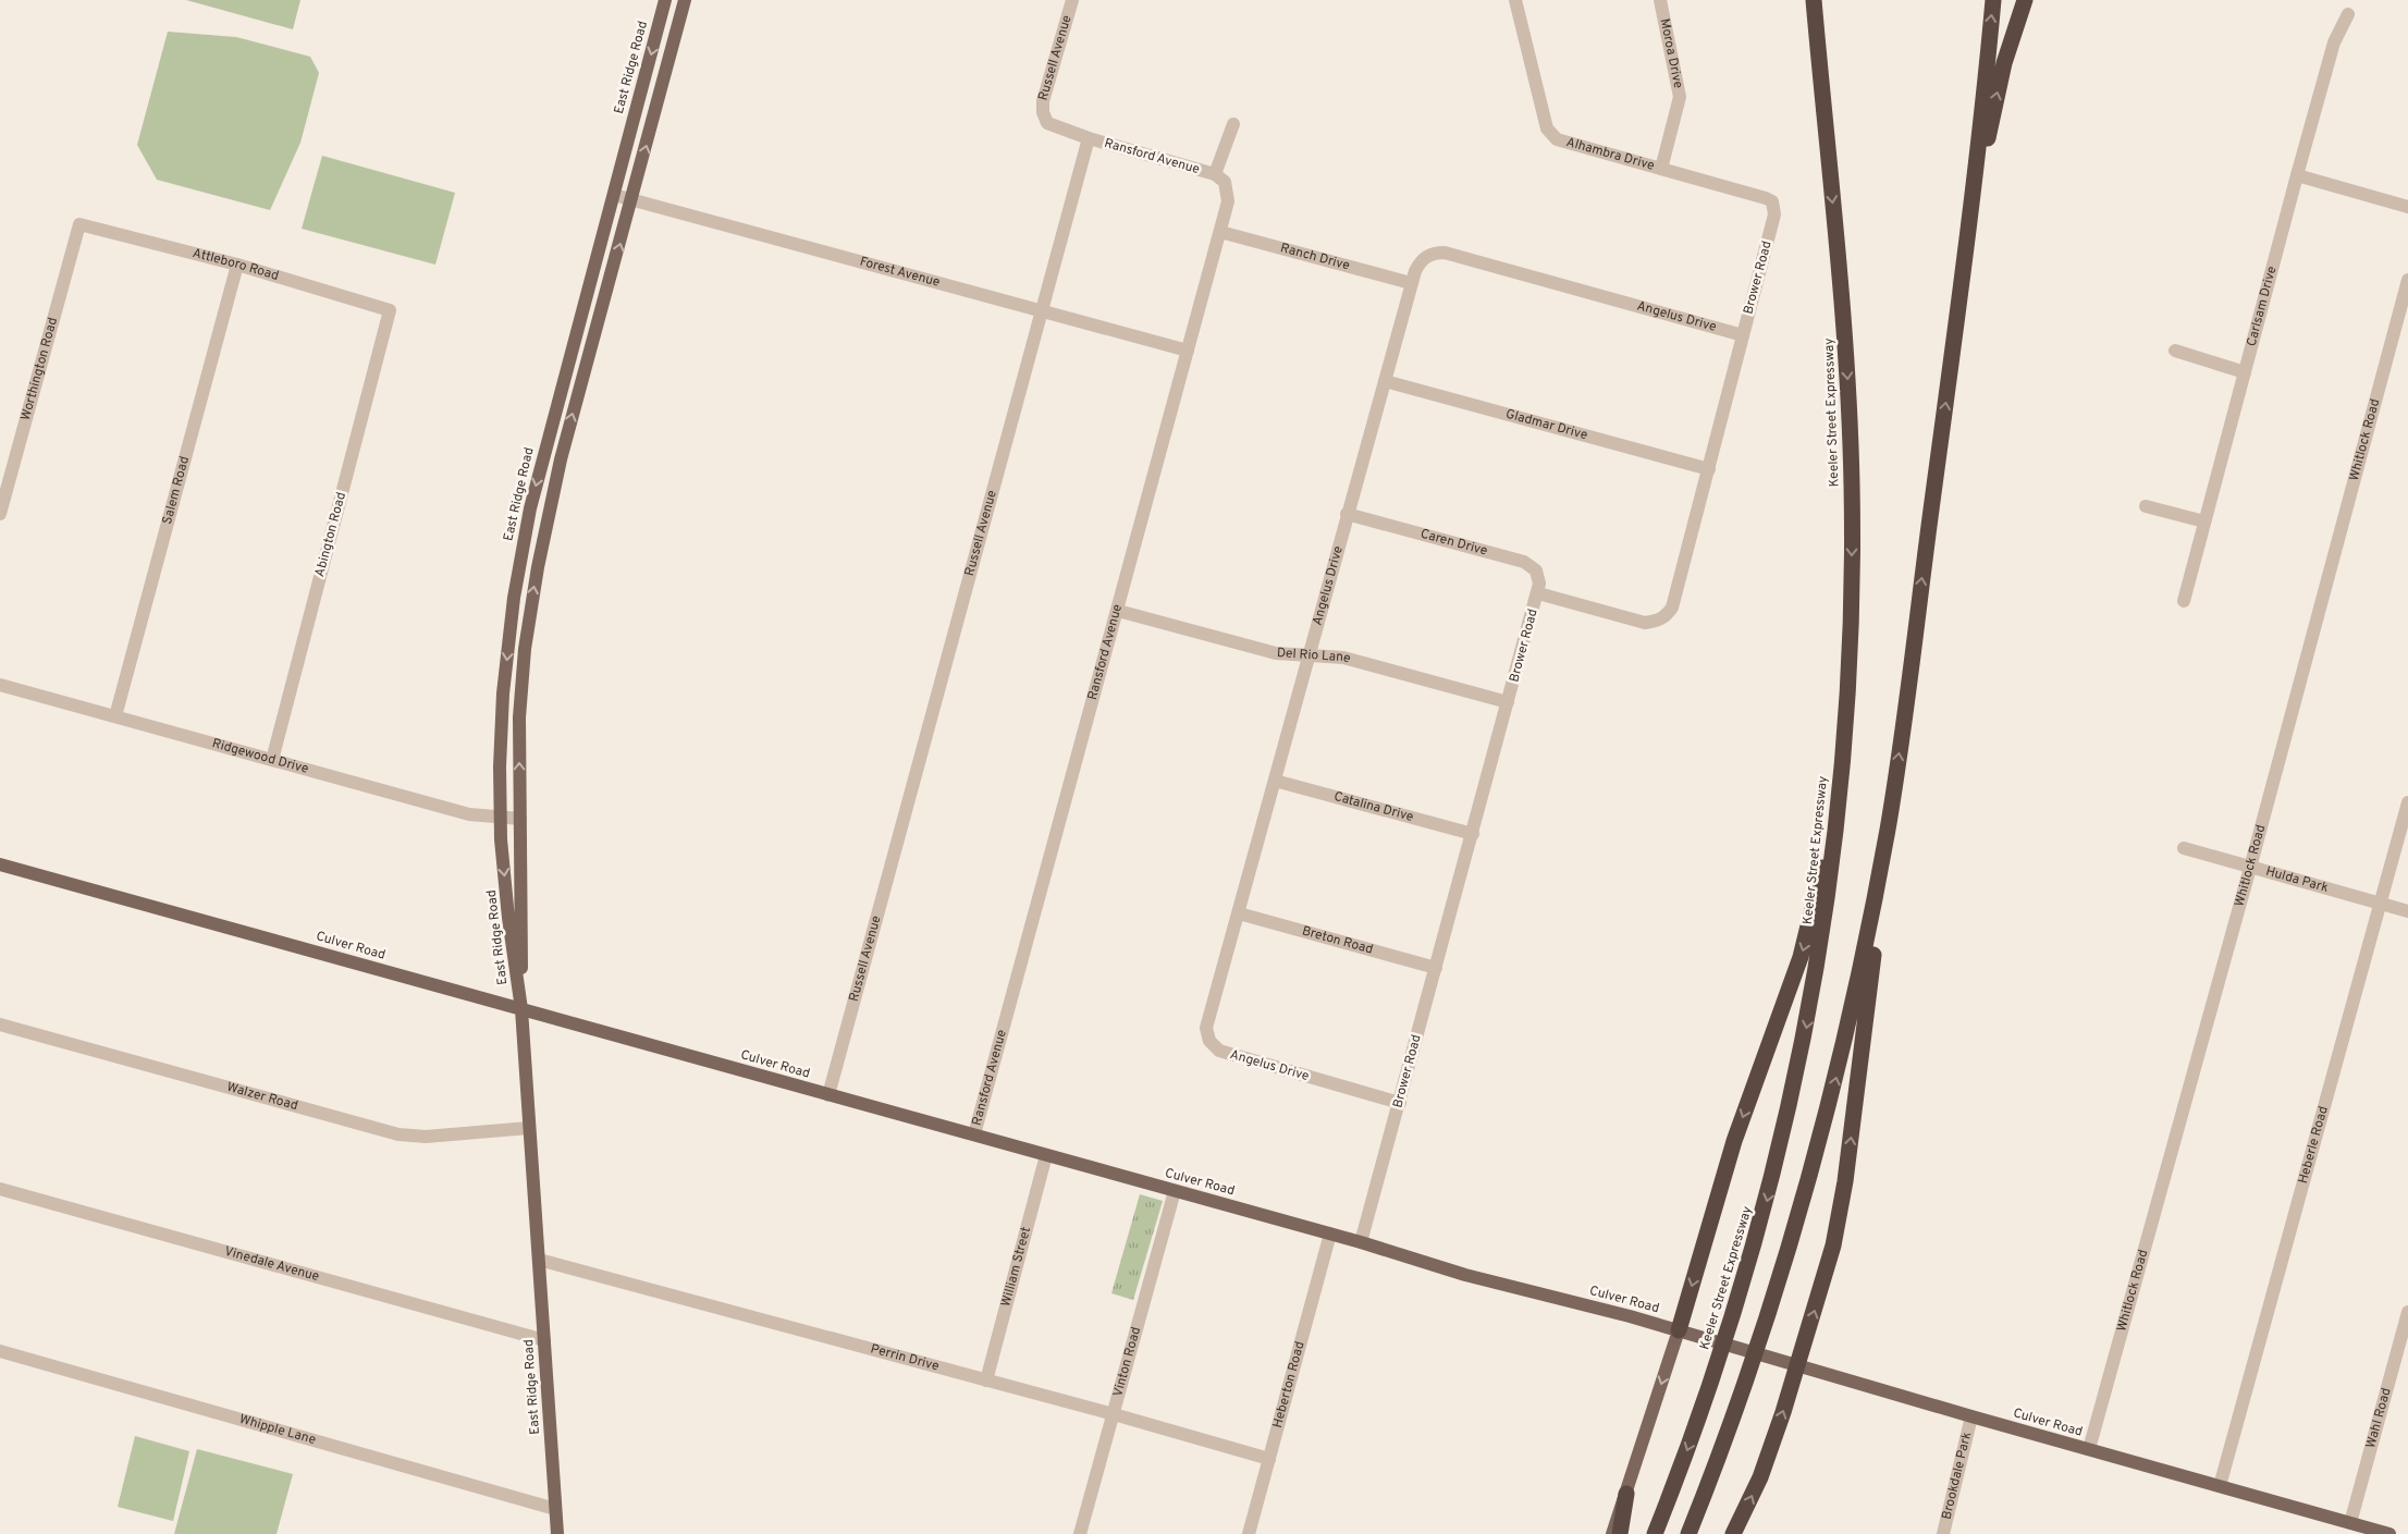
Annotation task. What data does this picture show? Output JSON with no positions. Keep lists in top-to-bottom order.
{
  "streets": {
    "highway": ["Keeler Street Expressway"],
    "main road": ["East Ridge Road", "Culver Road"],
    "street": [
      "Moroa Drive",
      "Russell Avenue",
      "Alhambra Drive",
      "Ransford Avenue",
      "Ranch Drive",
      "Attleboro Road",
      "Forest Avenue",
      "Brower Road",
      "Carlsam Drive",
      "Angelus Drive",
      "Worthington Road",
      "Gladmar Drive",
      "Whitlock Road",
      "Salem Road",
      "Abington Road",
      "Caren Drive",
      "Del Rio Lane",
      "Ridgewood Drive",
      "Catalina Drive",
      "Hulda Park",
      "Breton Road",
      "Walzer Road",
      "Heberle Road",
      "Vinedale Avenue",
      "William Street",
      "Perrin Drive",
      "Vinton Road",
      "Heberton Road",
      "Wahl Road",
      "Whipple Lane",
      "Brookdale Park"
    ]
  },
  "crossings": [
    ["Moroa Drive", "Alhambra Drive"],
    ["Russell Avenue", "Ransford Avenue"],
    ["Russell Avenue", "Forest Avenue"],
    ["Russell Avenue", "Culver Road"],
    ["East Ridge Road", "Forest Avenue"],
    ["East Ridge Road", "Ridgewood Drive"],
    ["East Ridge Road", "Culver Road"],
    ["East Ridge Road", "Walzer Road"],
    ["East Ridge Road", "Vinedale Avenue"],
    ["East Ridge Road", "Perrin Drive"],
    ["East Ridge Road", "Whipple Lane"],
    ["Alhambra Drive", "Brower Road"],
    ["Ransford Avenue", "Ranch Drive"],
    ["Ransford Avenue", "Forest Avenue"],
    ["Ransford Avenue", "Del Rio Lane"],
    ["Ransford Avenue", "Culver Road"],
    ["Ranch Drive", "Angelus Drive"],
    ["Attleboro Road", "Worthington Road"],
    ["Attleboro Road", "Salem Road"],
    ["Attleboro Road", "Abington Road"],
    ["Brower Road", "Angelus Drive"],
    ["Brower Road", "Gladmar Drive"],
    ["Brower Road", "Caren Drive"],
    ["Brower Road", "Del Rio Lane"],
    ["Brower Road", "Catalina Drive"],
    ["Brower Road", "Breton Road"],
    ["Brower Road", "Culver Road"],
    ["Angelus Drive", "Gladmar Drive"],
    ["Angelus Drive", "Caren Drive"],
    ["Angelus Drive", "Del Rio Lane"],
    ["Angelus Drive", "Catalina Drive"],
    ["Angelus Drive", "Breton Road"],
    ["Whitlock Road", "Hulda Park"],
    ["Whitlock Road", "Culver Road"],
    ["Salem Road", "Ridgewood Drive"],
    ["Abington Road", "Ridgewood Drive"],
    ["Hulda Park", "Heberle Road"],
    ["Culver Road", "Heberle Road"],
    ["Culver Road", "William Street"],
    ["Culver Road", "Vinton Road"],
    ["Culver Road", "Heberton Road"],
    ["Culver Road", "Wahl Road"],
    ["Culver Road", "Brookdale Park"],
    ["William Street", "Perrin Drive"],
    ["Perrin Drive", "Vinton Road"],
    ["Perrin Drive", "Heberton Road"]
  ]
}
